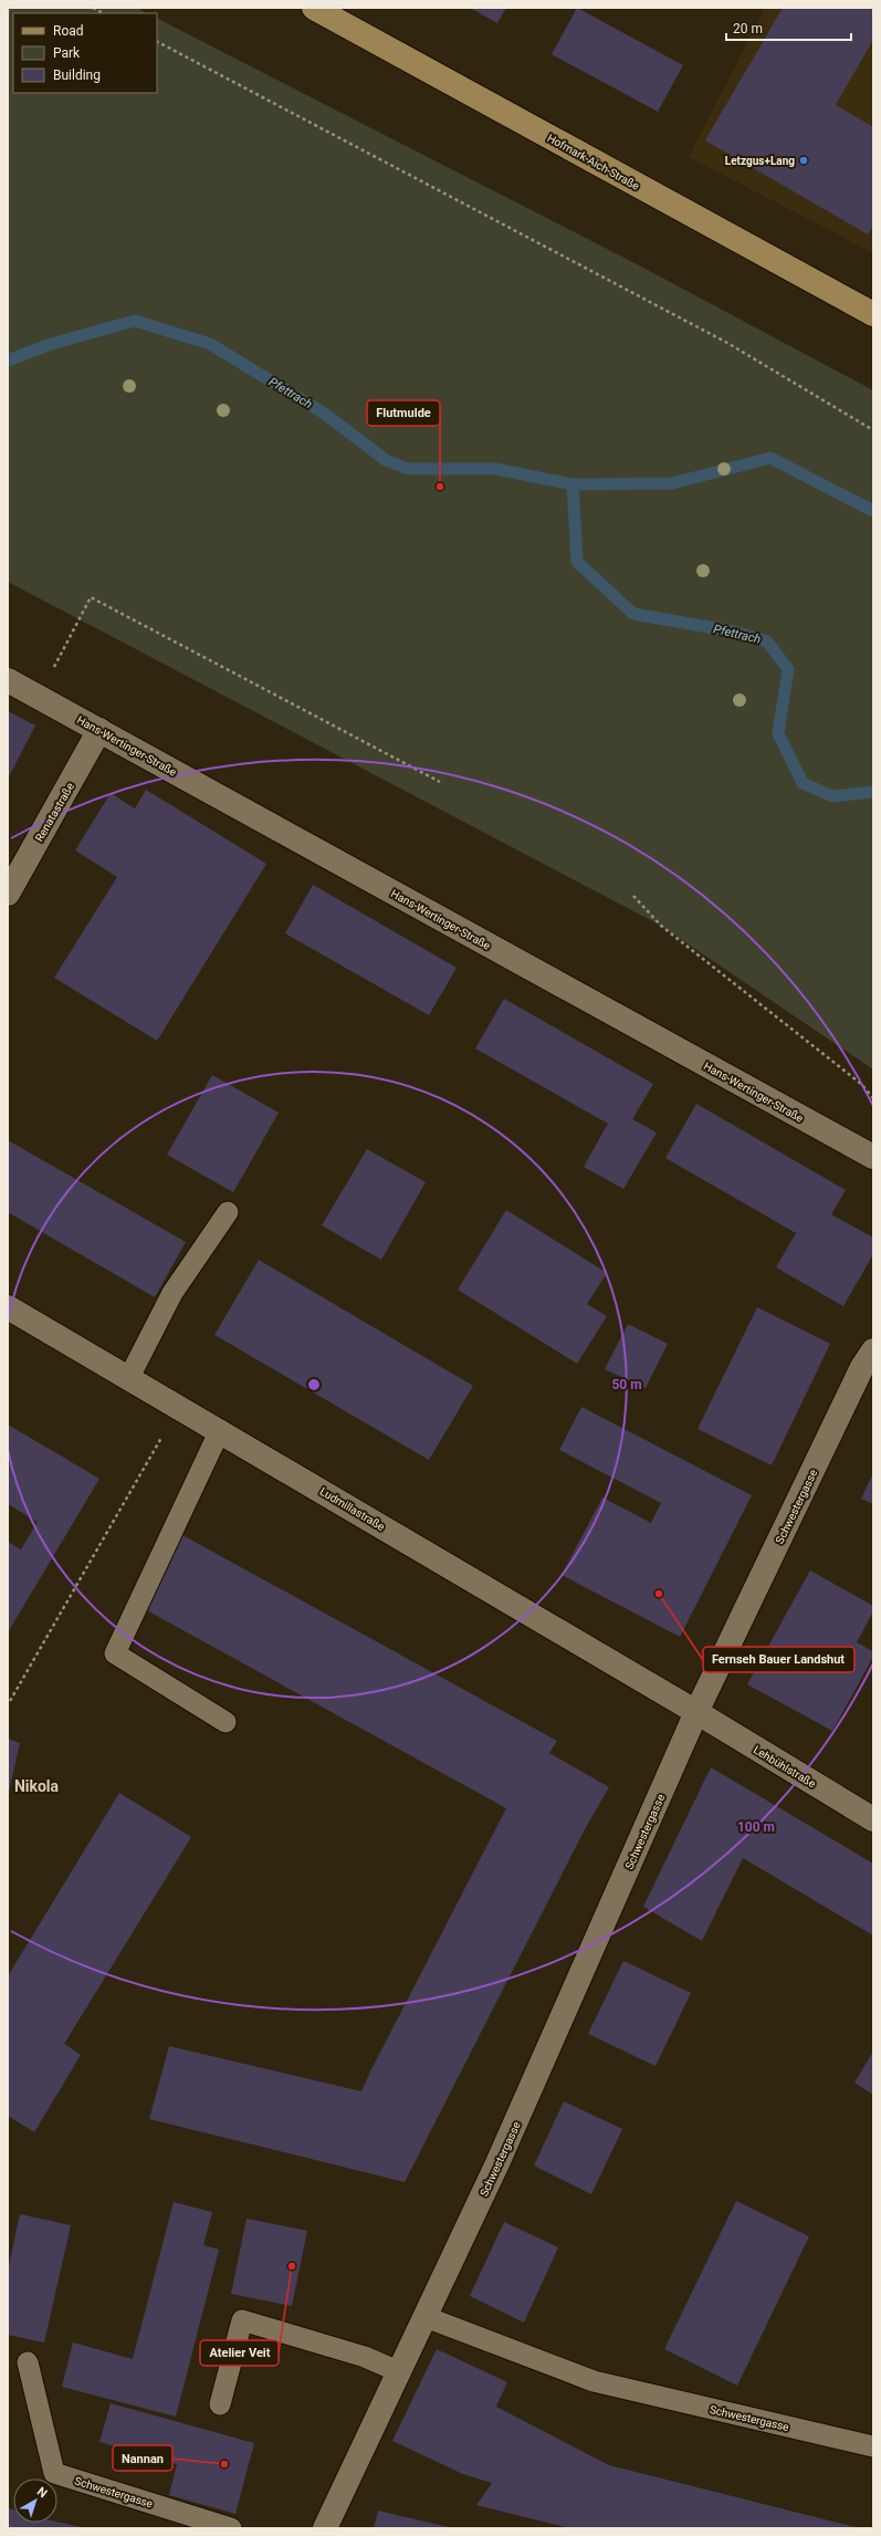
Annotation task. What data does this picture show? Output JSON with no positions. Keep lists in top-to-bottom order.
{
  "streets": {
    "main road": ["Hofmark-Aich-Straße"],
    "street": [
      "Hans-Wertinger-Straße",
      "Renatastraße",
      "Schwestergasse",
      "Ludmillastraße",
      "Lehbühlstraße"
    ]
  },
  "crossings": [
    ["Hans-Wertinger-Straße", "Renatastraße"],
    ["Schwestergasse", "Ludmillastraße"],
    ["Schwestergasse", "Lehbühlstraße"],
    ["Ludmillastraße", "Lehbühlstraße"]
  ],
  "districts": ["Nikola"],
  "water": ["Pfettrach"],
  "places": [
    "Letzgus+Lang",
    "Flutmulde",
    "Fernseh Bauer Landshut",
    "Atelier Veit",
    "Nannan"
  ],
  "legend": ["Road", "Park", "Building"],
  "scale_bar": "20 m",
  "north": "top right",
  "rings": ["50 m", "100 m"]
}
